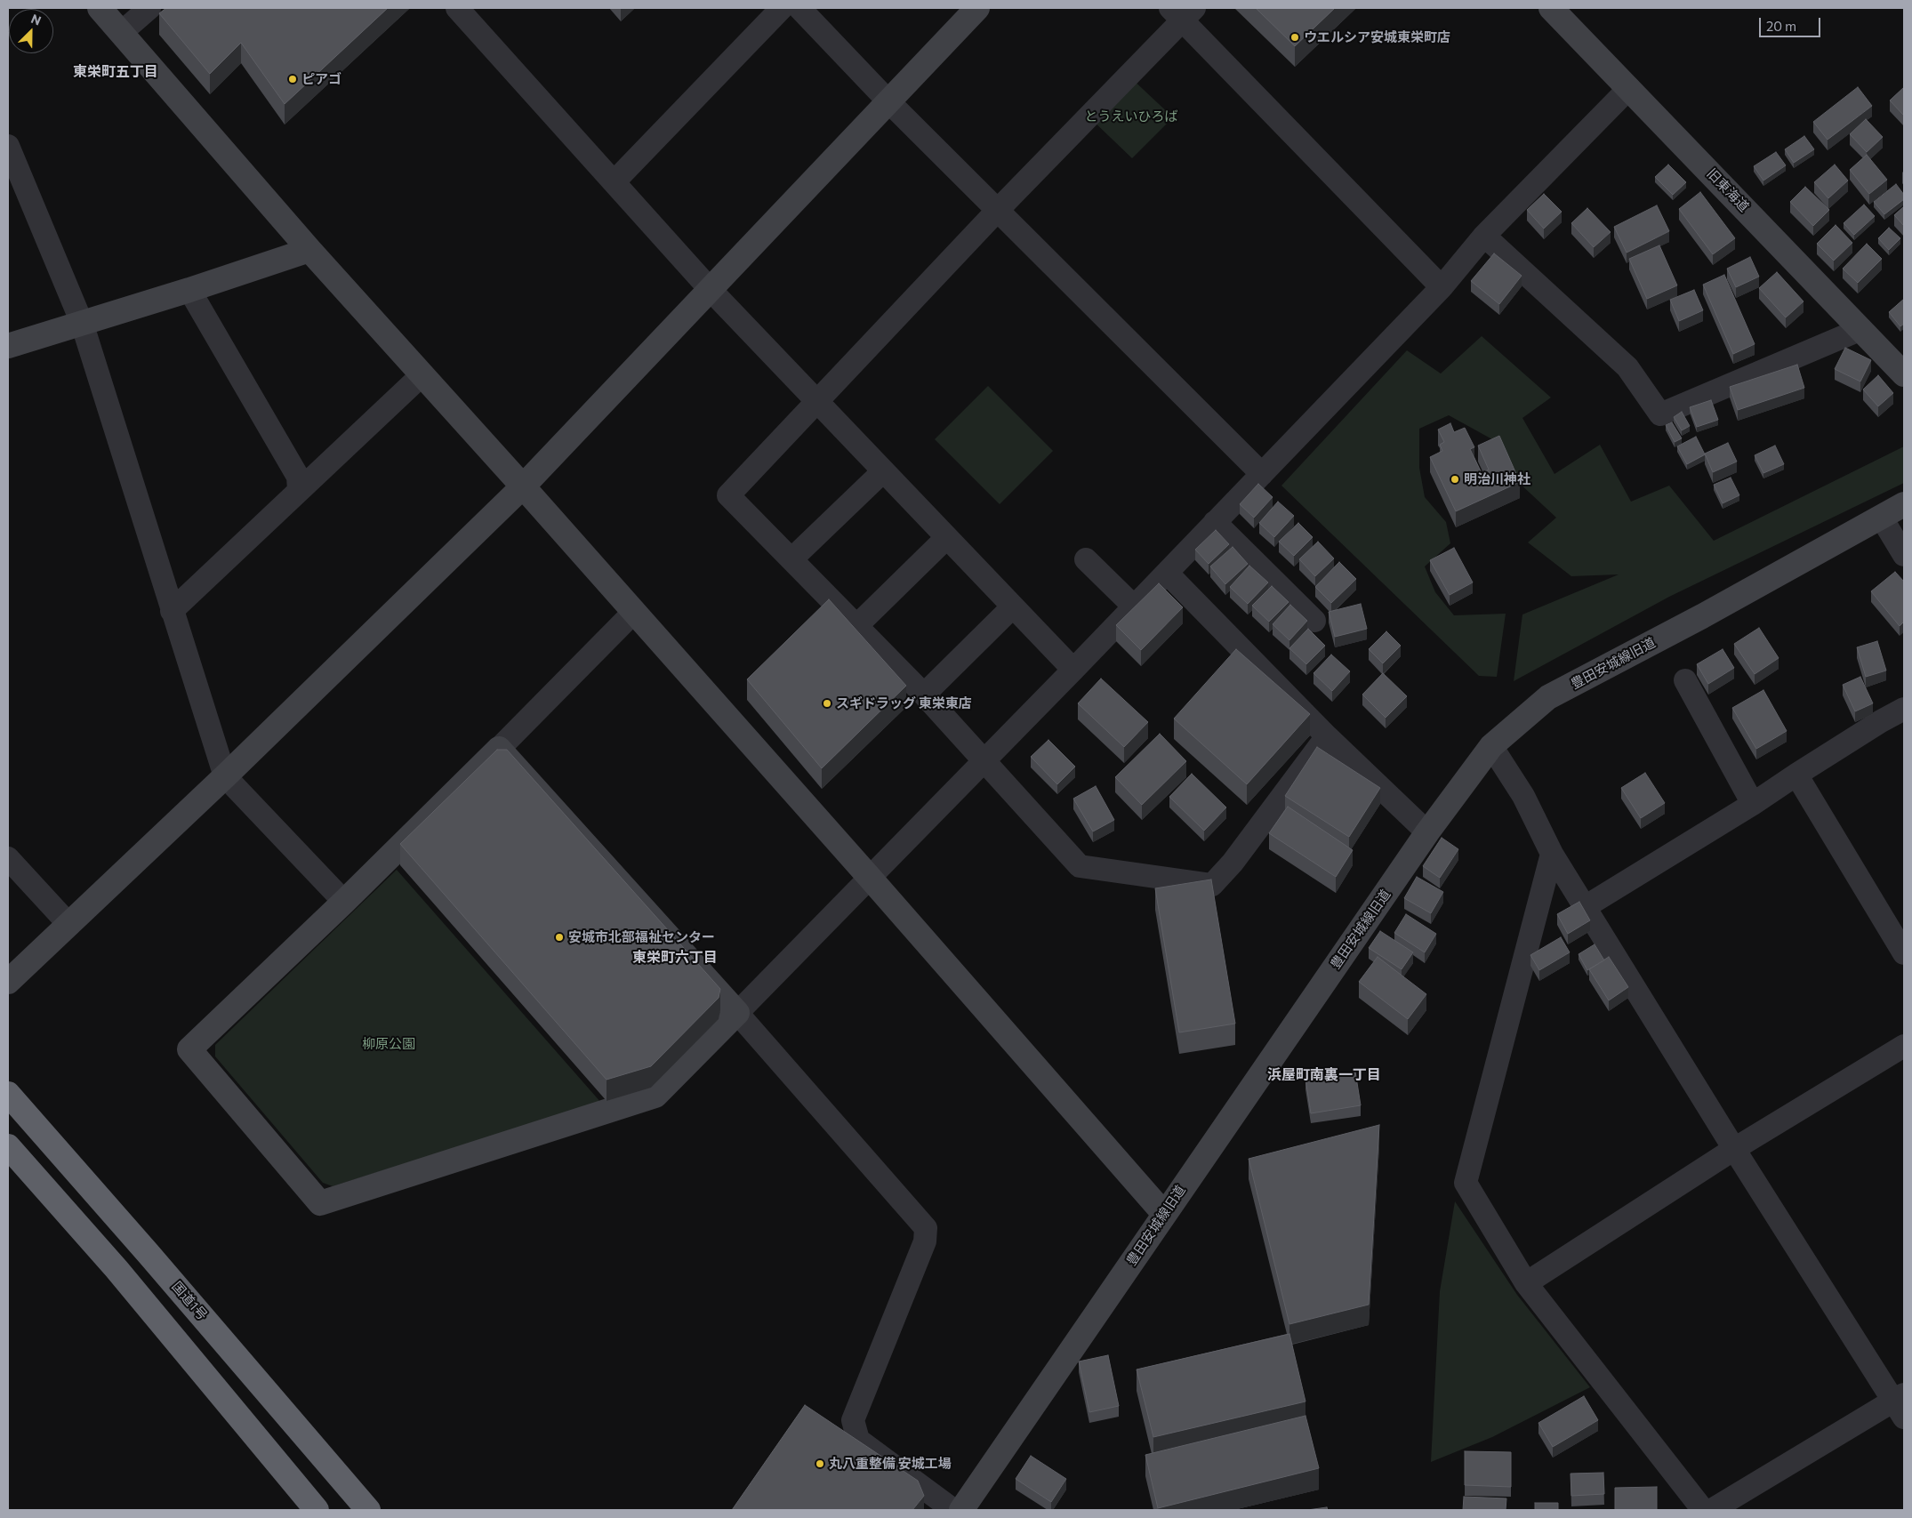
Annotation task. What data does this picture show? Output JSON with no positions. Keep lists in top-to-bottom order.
{
  "streets": {
    "highway": ["国道1号"],
    "street": ["旧東海道", "豊田安城線旧道"]
  },
  "districts": ["東栄町五丁目", "東栄町六丁目", "浜屋町南裏一丁目"],
  "parks": ["とうえいひろば", "柳原公園"],
  "places": [
    "ウエルシア安城東栄町店",
    "ピアゴ",
    "明治川神社",
    "スギドラッグ 東栄東店",
    "安城市北部福祉センター",
    "丸八重整備 安城工場"
  ],
  "scale_bar": "20 m",
  "north": "top right"
}
